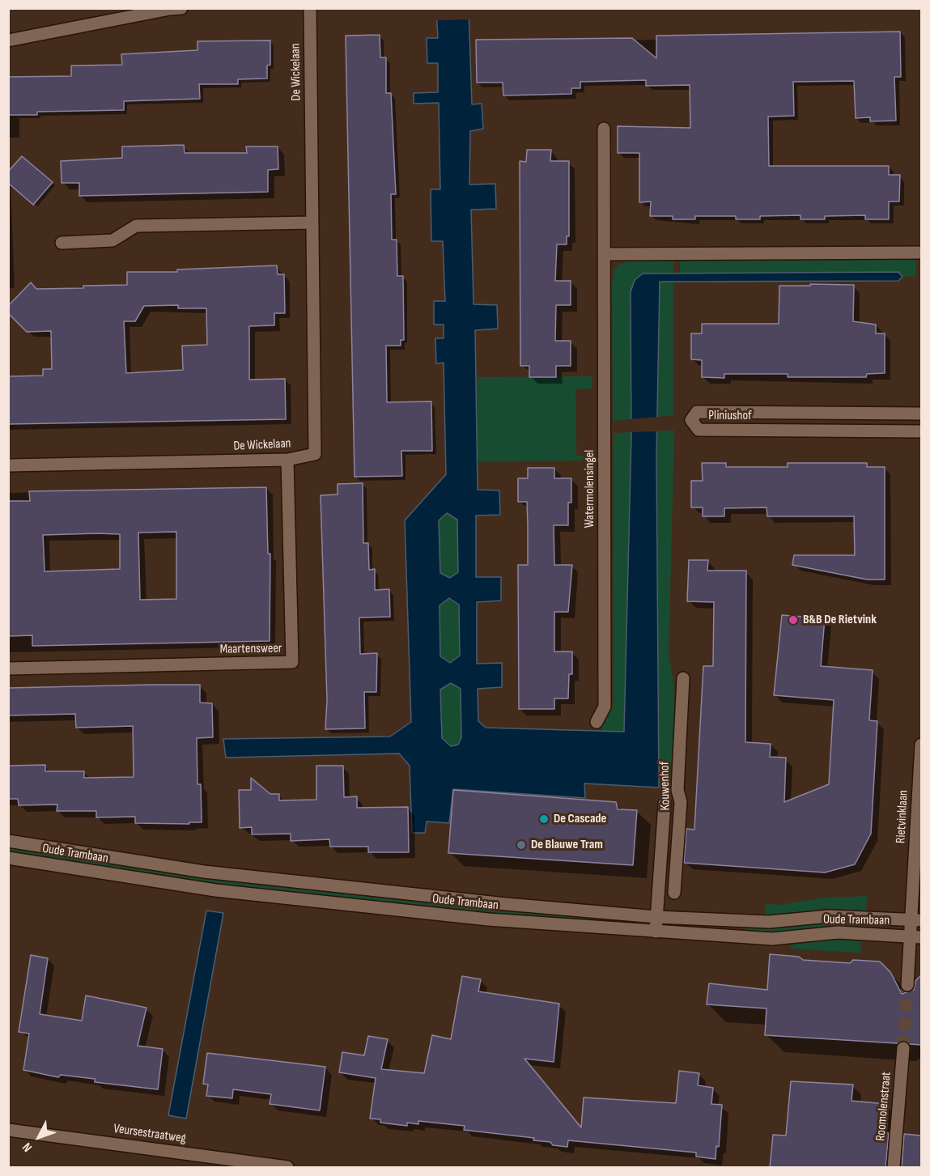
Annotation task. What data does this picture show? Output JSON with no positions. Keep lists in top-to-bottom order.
{
  "streets": {
    "street": [
      "De Wickelaan",
      "Pliniushof",
      "Watermolensingel",
      "Maartensweer",
      "Kouwenhof",
      "Rietvinklaan",
      "Oude Trambaan",
      "Roomolenstraat",
      "Veursestraatweg"
    ]
  },
  "crossings": [
    ["De Wickelaan", "Maartensweer"],
    ["Kouwenhof", "Oude Trambaan"],
    ["Rietvinklaan", "Oude Trambaan"]
  ],
  "places": ["B&B De Rietvink", "De Cascade", "De Blauwe Tram"],
  "north": "bottom left"
}
